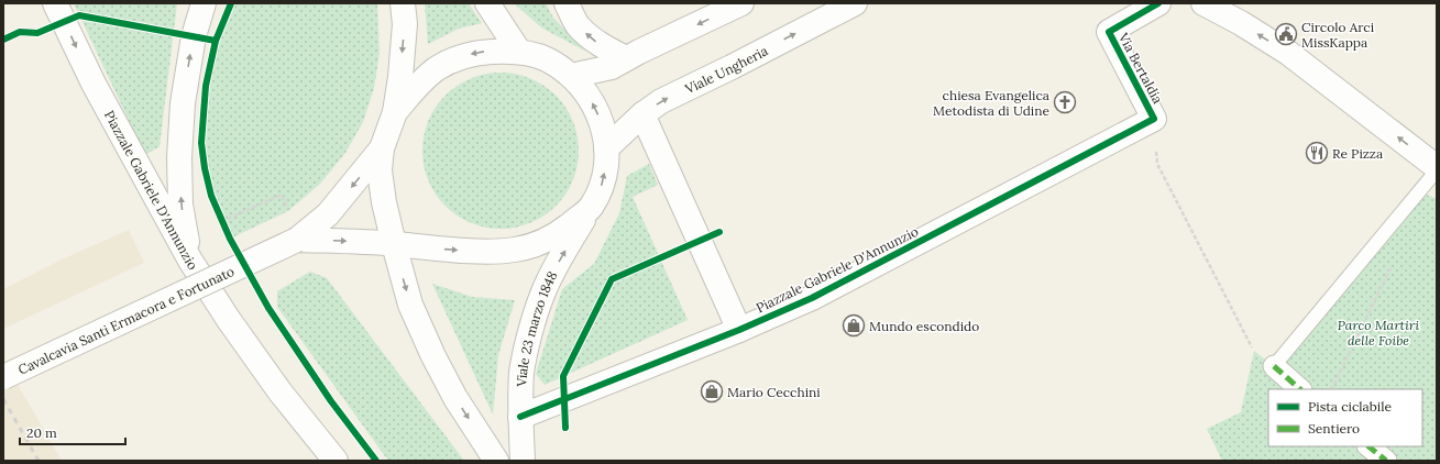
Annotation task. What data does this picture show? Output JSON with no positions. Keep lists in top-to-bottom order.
{
  "streets": {
    "main road": [
      "Via Bertaldia",
      "Viale Ungheria",
      "Piazzale Gabriele D'Annunzio",
      "Cavalcavia Santi Ermacora e Fortunato",
      "Viale 23 marzo 1848"
    ]
  },
  "crossings": [
    ["Via Bertaldia", "Piazzale Gabriele D'Annunzio"],
    ["Piazzale Gabriele D'Annunzio", "Viale 23 marzo 1848"]
  ],
  "parks": ["Parco Martiri delle Foibe"],
  "places": {
    "public building": ["Circolo Arci MissKappa"],
    "church": ["chiesa Evangelica Metodista di Udine"],
    "restaurant": ["Re Pizza"],
    "shop": ["Mundo escondido", "Mario Cecchini"]
  },
  "legend": ["Pista ciclabile", "Sentiero"],
  "scale_bar": "20 m"
}
